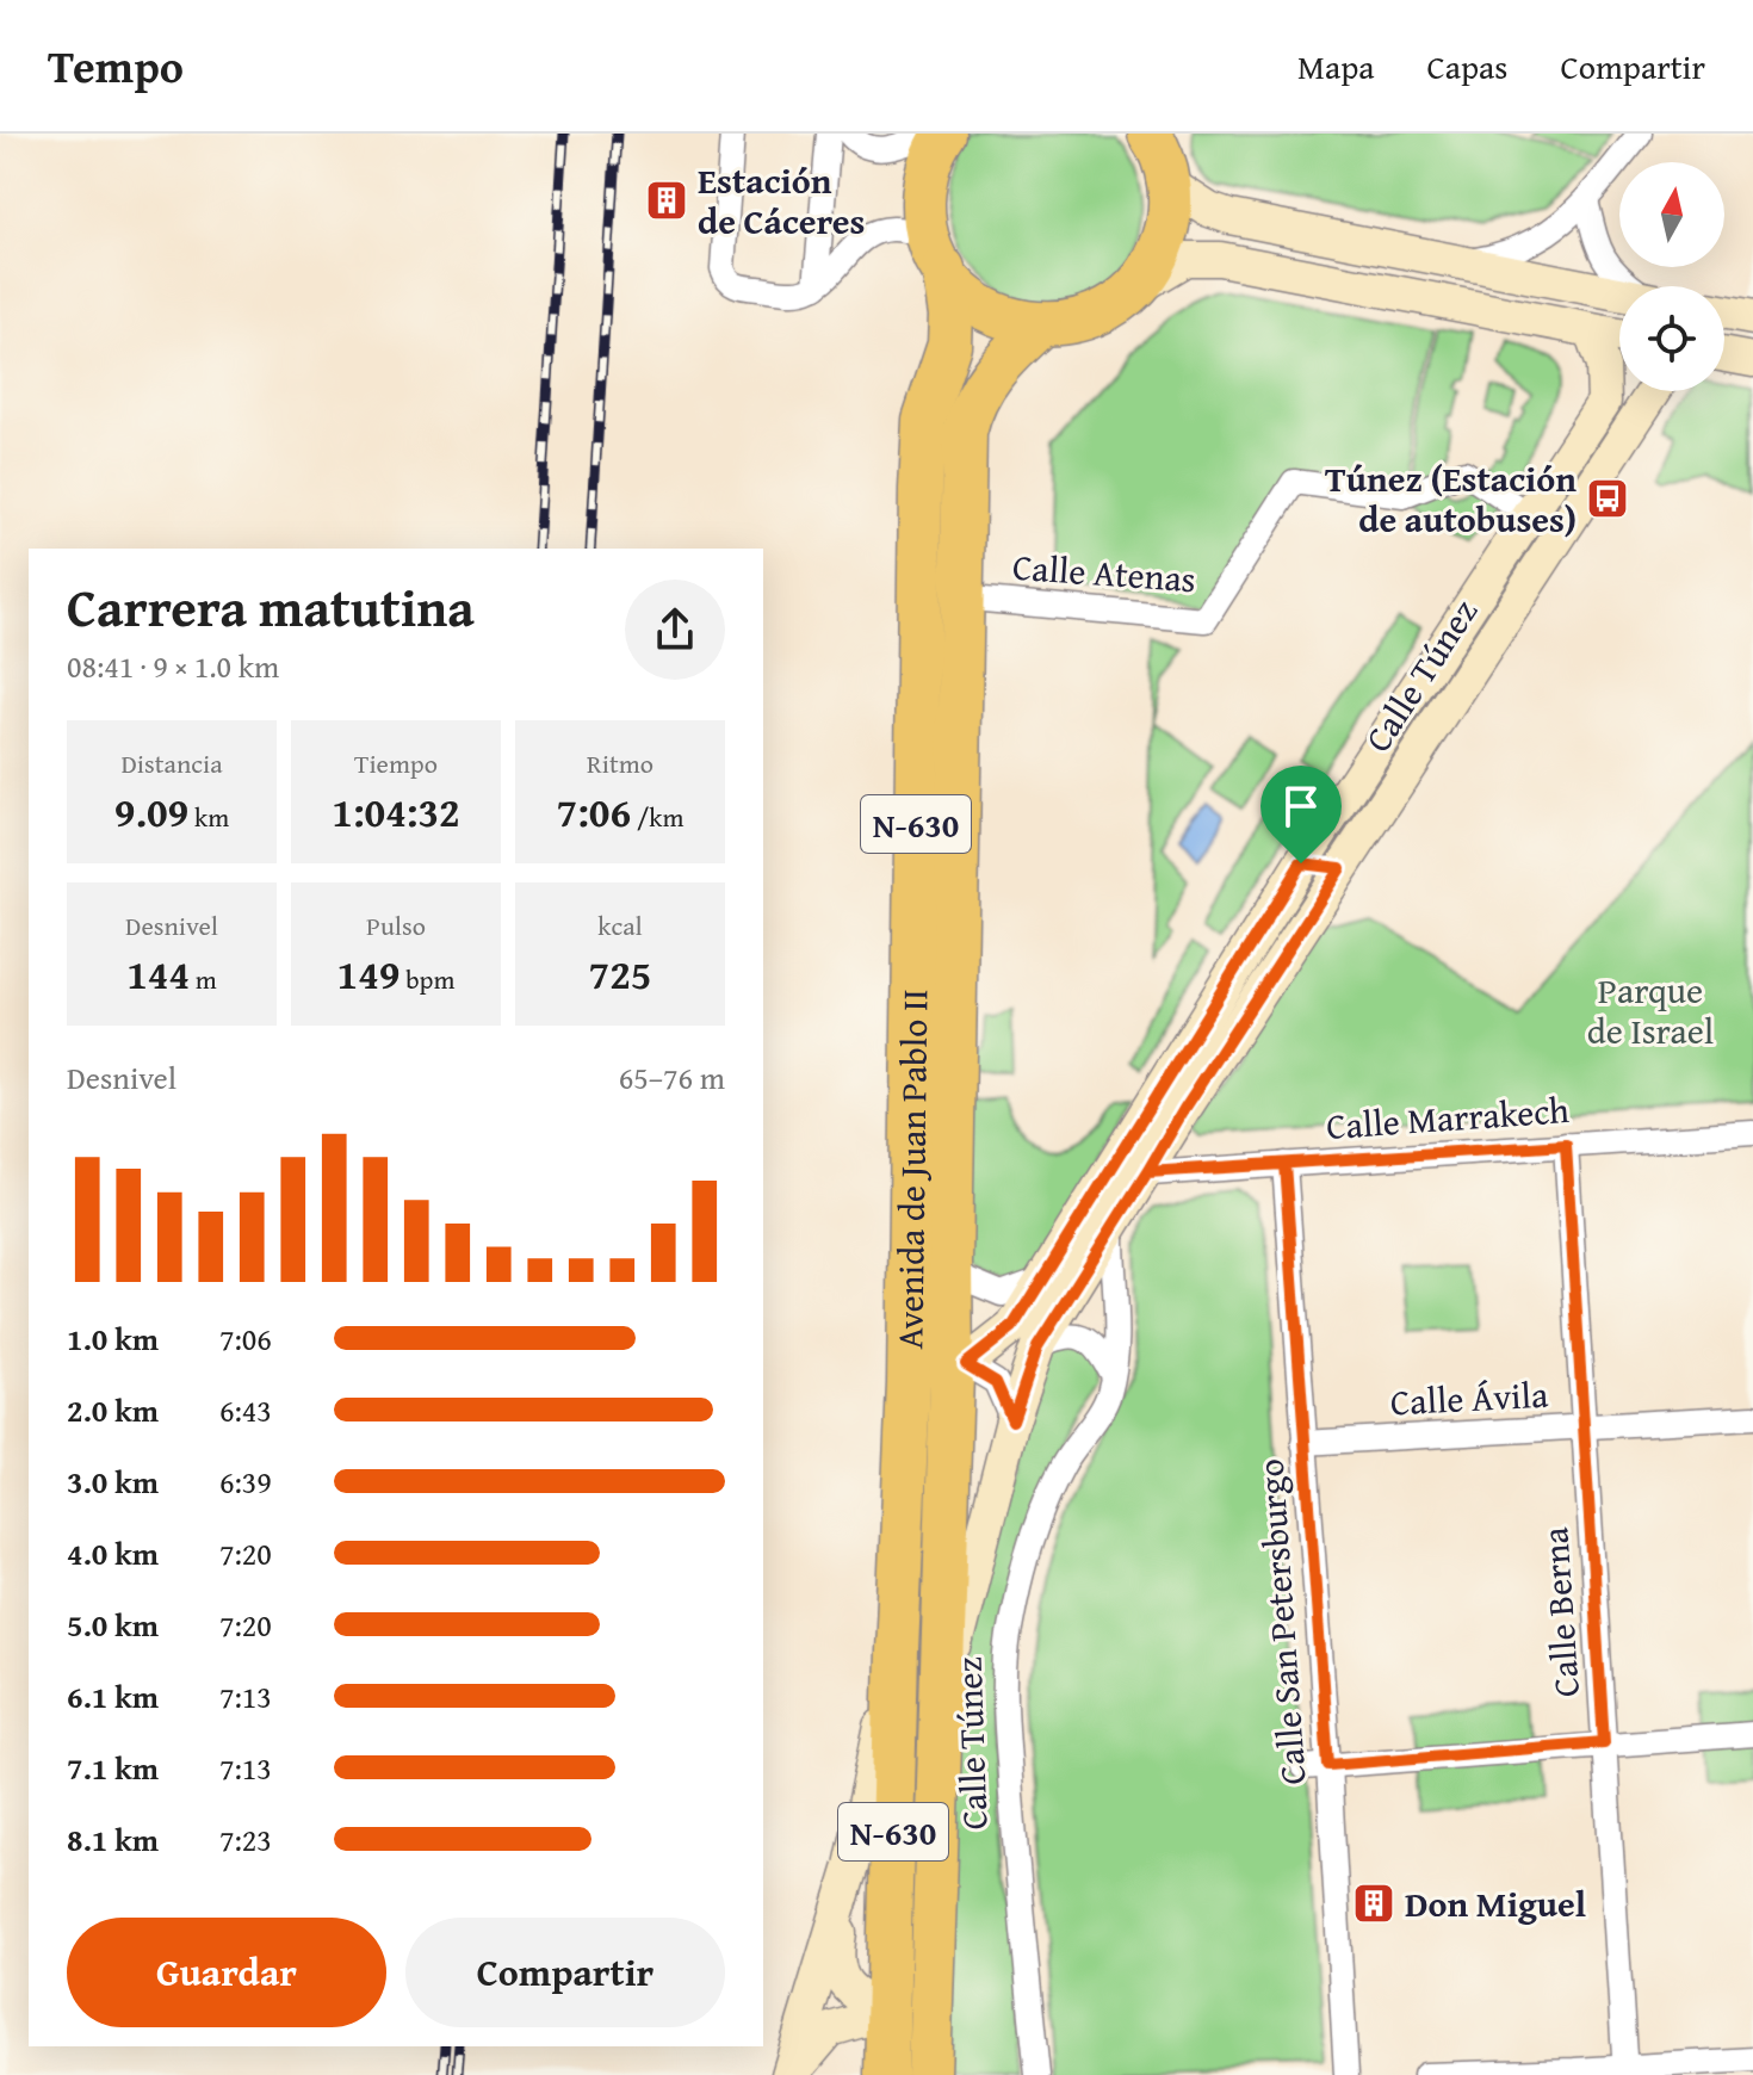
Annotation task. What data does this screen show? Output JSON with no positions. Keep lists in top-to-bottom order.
{
  "streets": {
    "highway": ["N-630", "Avenida de Juan Pablo II"],
    "main road": ["Calle Túnez"],
    "street": [
      "Calle Atenas",
      "Calle Marrakech",
      "Calle Ávila",
      "Calle Berna",
      "Calle San Petersburgo"
    ]
  },
  "crossings": [
    ["Calle Atenas", "Calle Túnez"],
    ["Calle Túnez", "Calle Marrakech"],
    ["Calle Túnez", "Avenida de Juan Pablo II"],
    ["N-630", "Avenida de Juan Pablo II"],
    ["Calle Marrakech", "Calle Berna"],
    ["Calle Marrakech", "Calle San Petersburgo"],
    ["Calle Ávila", "Calle Berna"],
    ["Calle Ávila", "Calle San Petersburgo"]
  ],
  "parks": ["Parque de Israel"],
  "places": {
    "building": ["Estación de Cáceres", "Don Miguel"],
    "bus stop": ["Túnez (Estación de autobuses)"]
  },
  "north": "top",
  "page": {
    "header": "Tempo",
    "nav": ["Mapa", "Capas", "Compartir"],
    "heading": ["Carrera matutina", "08:41 · 9 × 1.0 km"],
    "stats": [
      ["Distancia", "9.09 km"],
      ["Tiempo", "1:04:32"],
      ["Ritmo", "7:06 /km"],
      ["Desnivel", "144 m"],
      ["Pulso", "149 bpm"],
      ["kcal", "725"]
    ],
    "chart": ["Desnivel", "65–76 m"],
    "list": [
      {
        "name": "1.0 km",
        "note": "7:06"
      },
      {
        "name": "2.0 km",
        "note": "6:43"
      },
      {
        "name": "3.0 km",
        "note": "6:39"
      },
      {
        "name": "4.0 km",
        "note": "7:20"
      },
      {
        "name": "5.0 km",
        "note": "7:20"
      },
      {
        "name": "6.1 km",
        "note": "7:13"
      },
      {
        "name": "7.1 km",
        "note": "7:13"
      },
      {
        "name": "8.1 km",
        "note": "7:23"
      }
    ],
    "buttons": ["Guardar", "Compartir"]
  }
}
